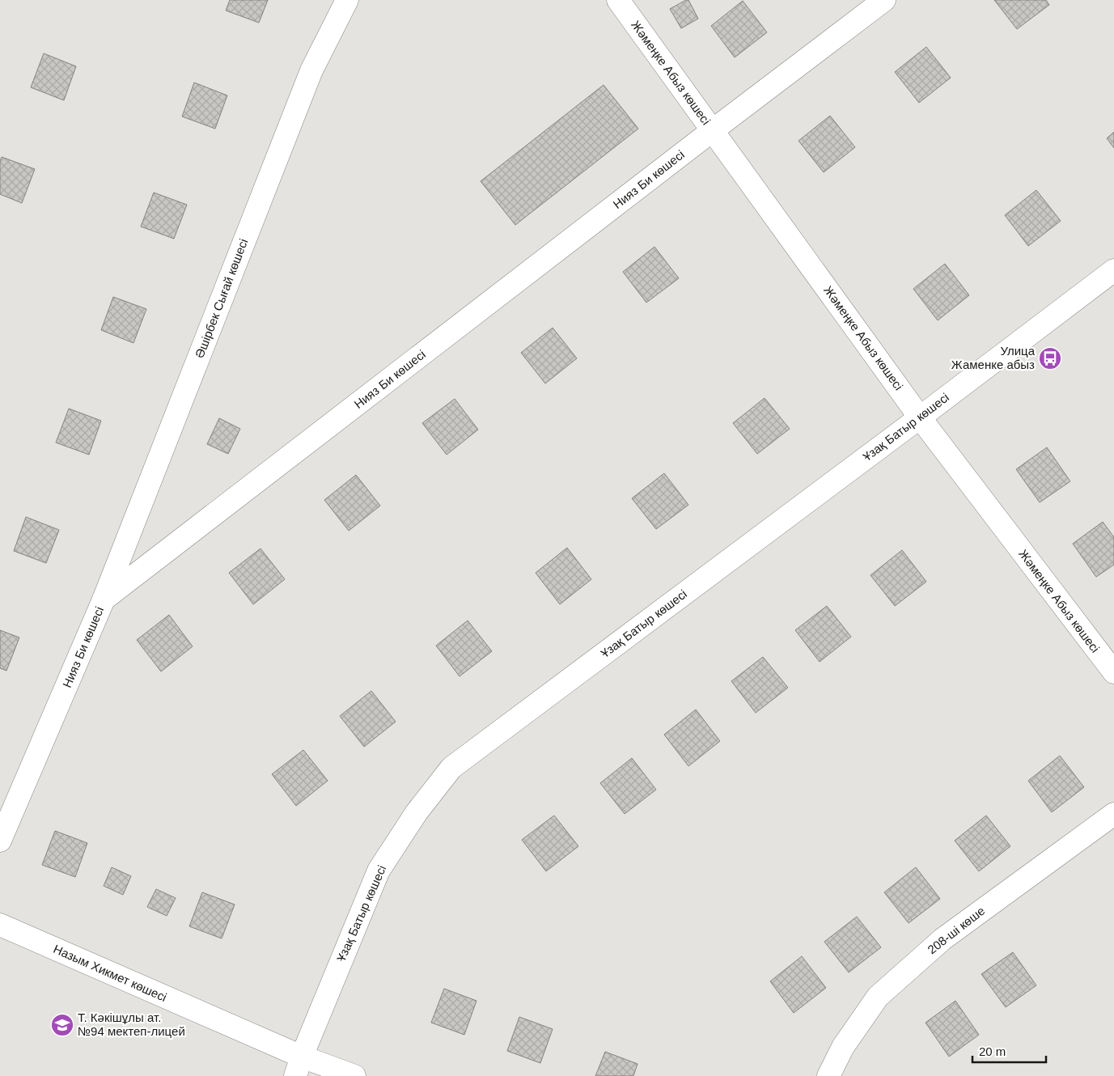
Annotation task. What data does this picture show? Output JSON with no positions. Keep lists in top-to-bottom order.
{
  "streets": {
    "street": [
      "Жәмеңке Абыз көшесі",
      "Нияз Би көшесі",
      "Әшірбек Сығай көшесі",
      "Ұзақ Батыр көшесі",
      "208-ші көше",
      "Назым Хикмет көшесі"
    ]
  },
  "crossings": [
    ["Жәмеңке Абыз көшесі", "Нияз Би көшесі"],
    ["Жәмеңке Абыз көшесі", "Ұзақ Батыр көшесі"],
    ["Нияз Би көшесі", "Әшірбек Сығай көшесі"],
    ["Ұзақ Батыр көшесі", "Назым Хикмет көшесі"]
  ],
  "places": {
    "bus stop": ["Улица Жаменке абыз"],
    "school or university": ["Т. Кәкішұлы ат. №94 мектеп-лицей"]
  },
  "scale_bar": "20 m"
}
